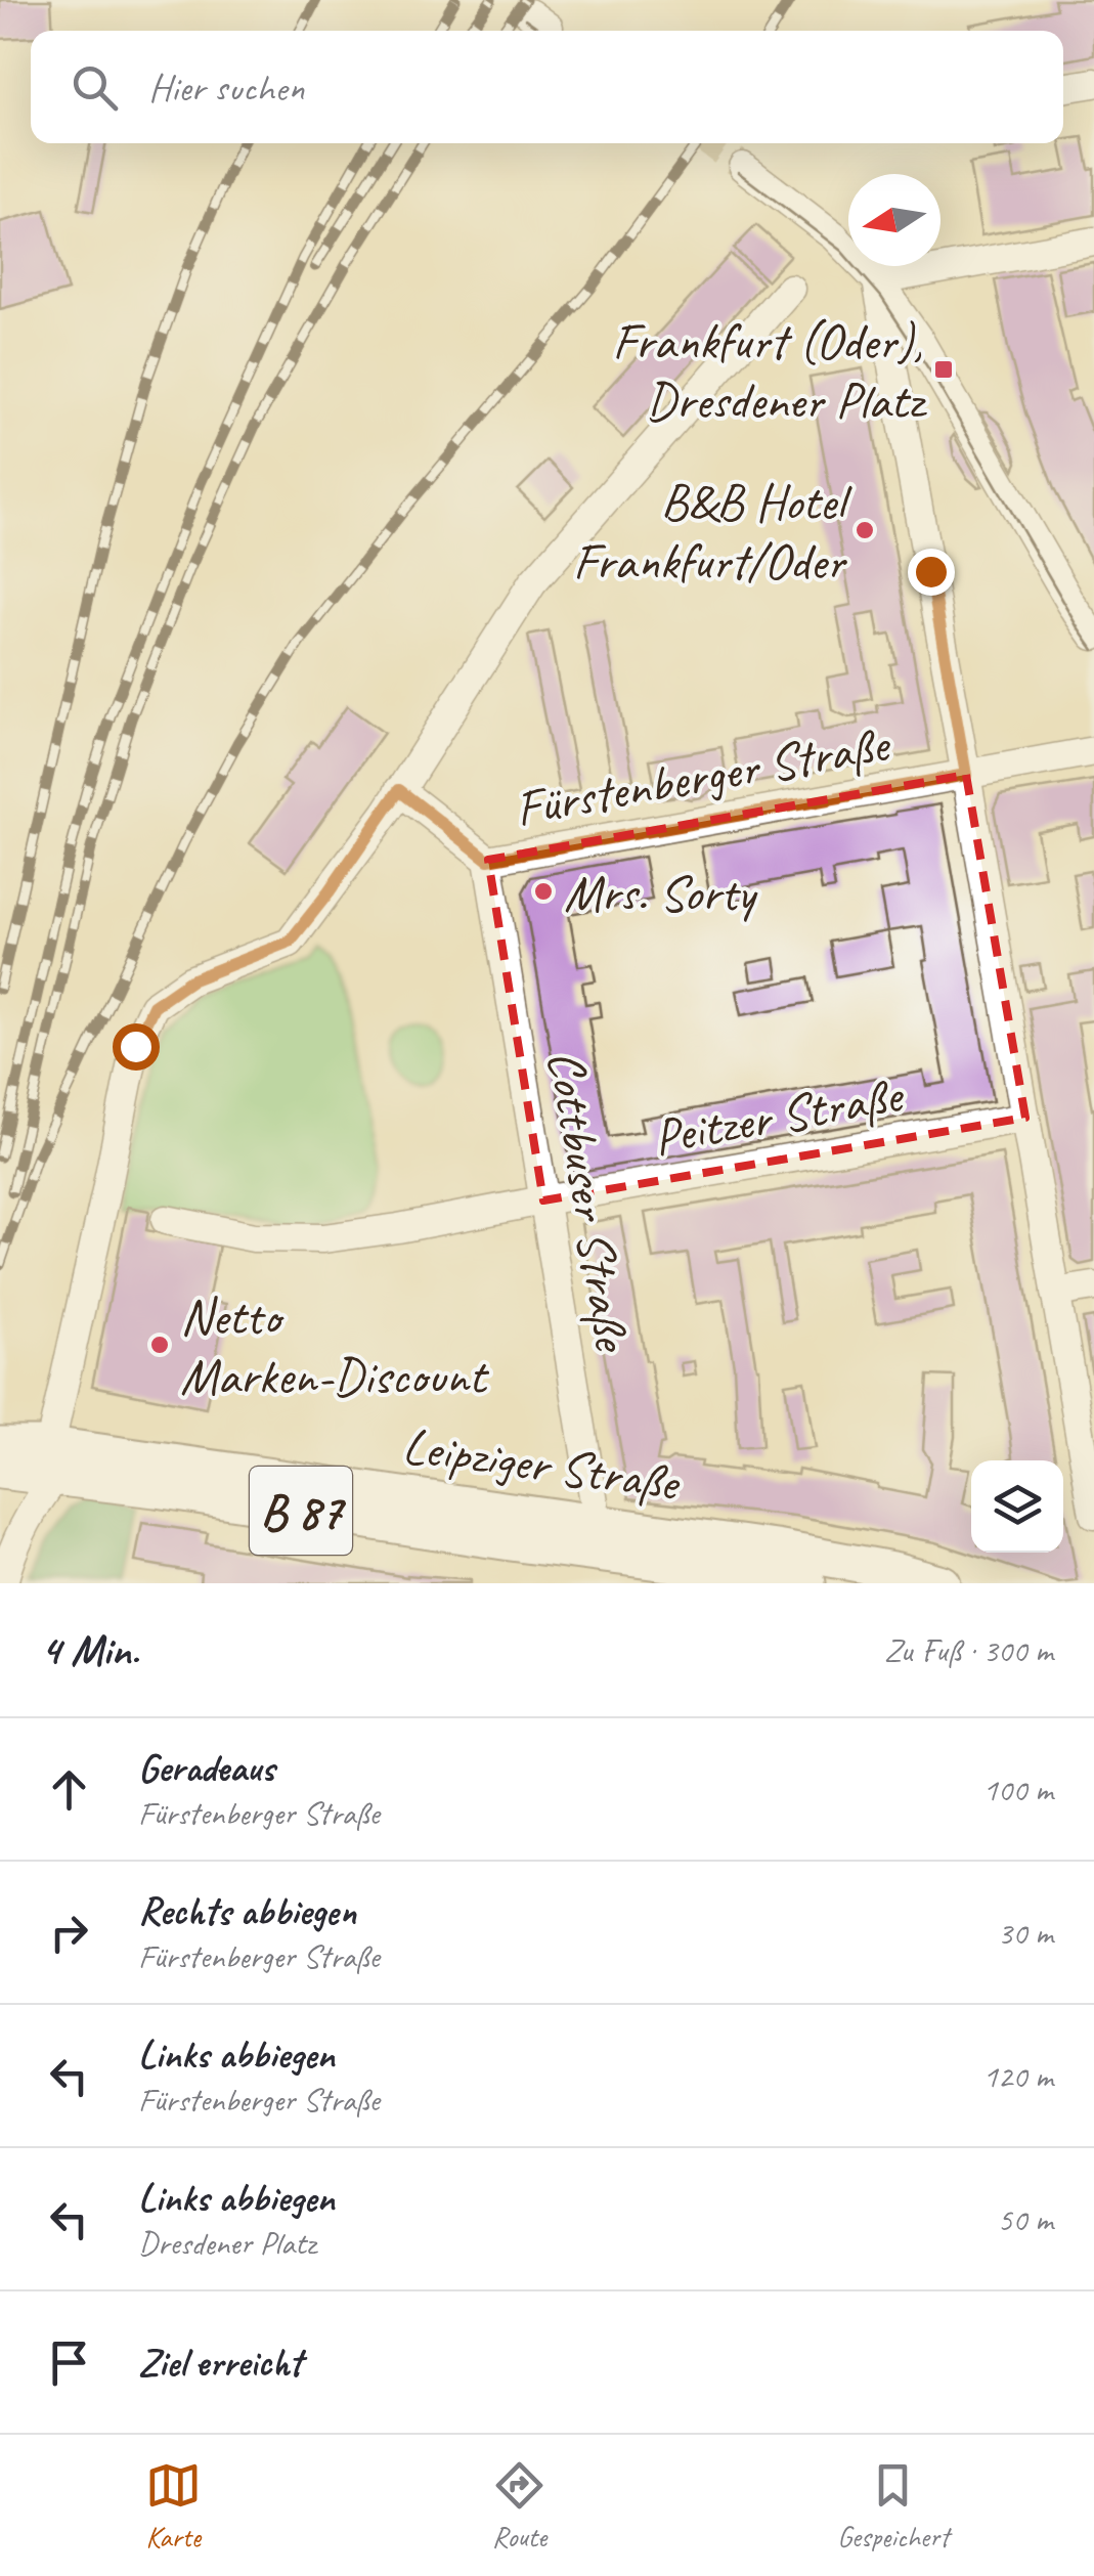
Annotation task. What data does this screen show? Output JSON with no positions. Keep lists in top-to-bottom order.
{
  "streets": {
    "main road": ["Leipziger Straße", "B 87"],
    "street": ["Fürstenberger Straße", "Peitzer Straße", "Cottbuser Straße"]
  },
  "crossings": [
    ["Fürstenberger Straße", "Cottbuser Straße"],
    ["Peitzer Straße", "Cottbuser Straße"],
    ["Cottbuser Straße", "Leipziger Straße"]
  ],
  "places": {
    "transit": ["Frankfurt (Oder), Dresdener Platz"],
    "other": ["B&B Hotel Frankfurt/Oder", "Mrs. Sorty", "Netto Marken-Discount"]
  },
  "north": "left",
  "page": {
    "search": "Hier suchen",
    "heading": ["4 Min.", "Zu Fuß · 300 m"],
    "list": [
      ["Geradeaus", "Fürstenberger Straße", "100 m"],
      ["Rechts abbiegen", "Fürstenberger Straße", "30 m"],
      ["Links abbiegen", "Fürstenberger Straße", "120 m"],
      ["Links abbiegen", "Dresdener Platz", "50 m"],
      "Ziel erreicht"
    ],
    "nav": ["Karte", "Route", "Gespeichert"]
  }
}
